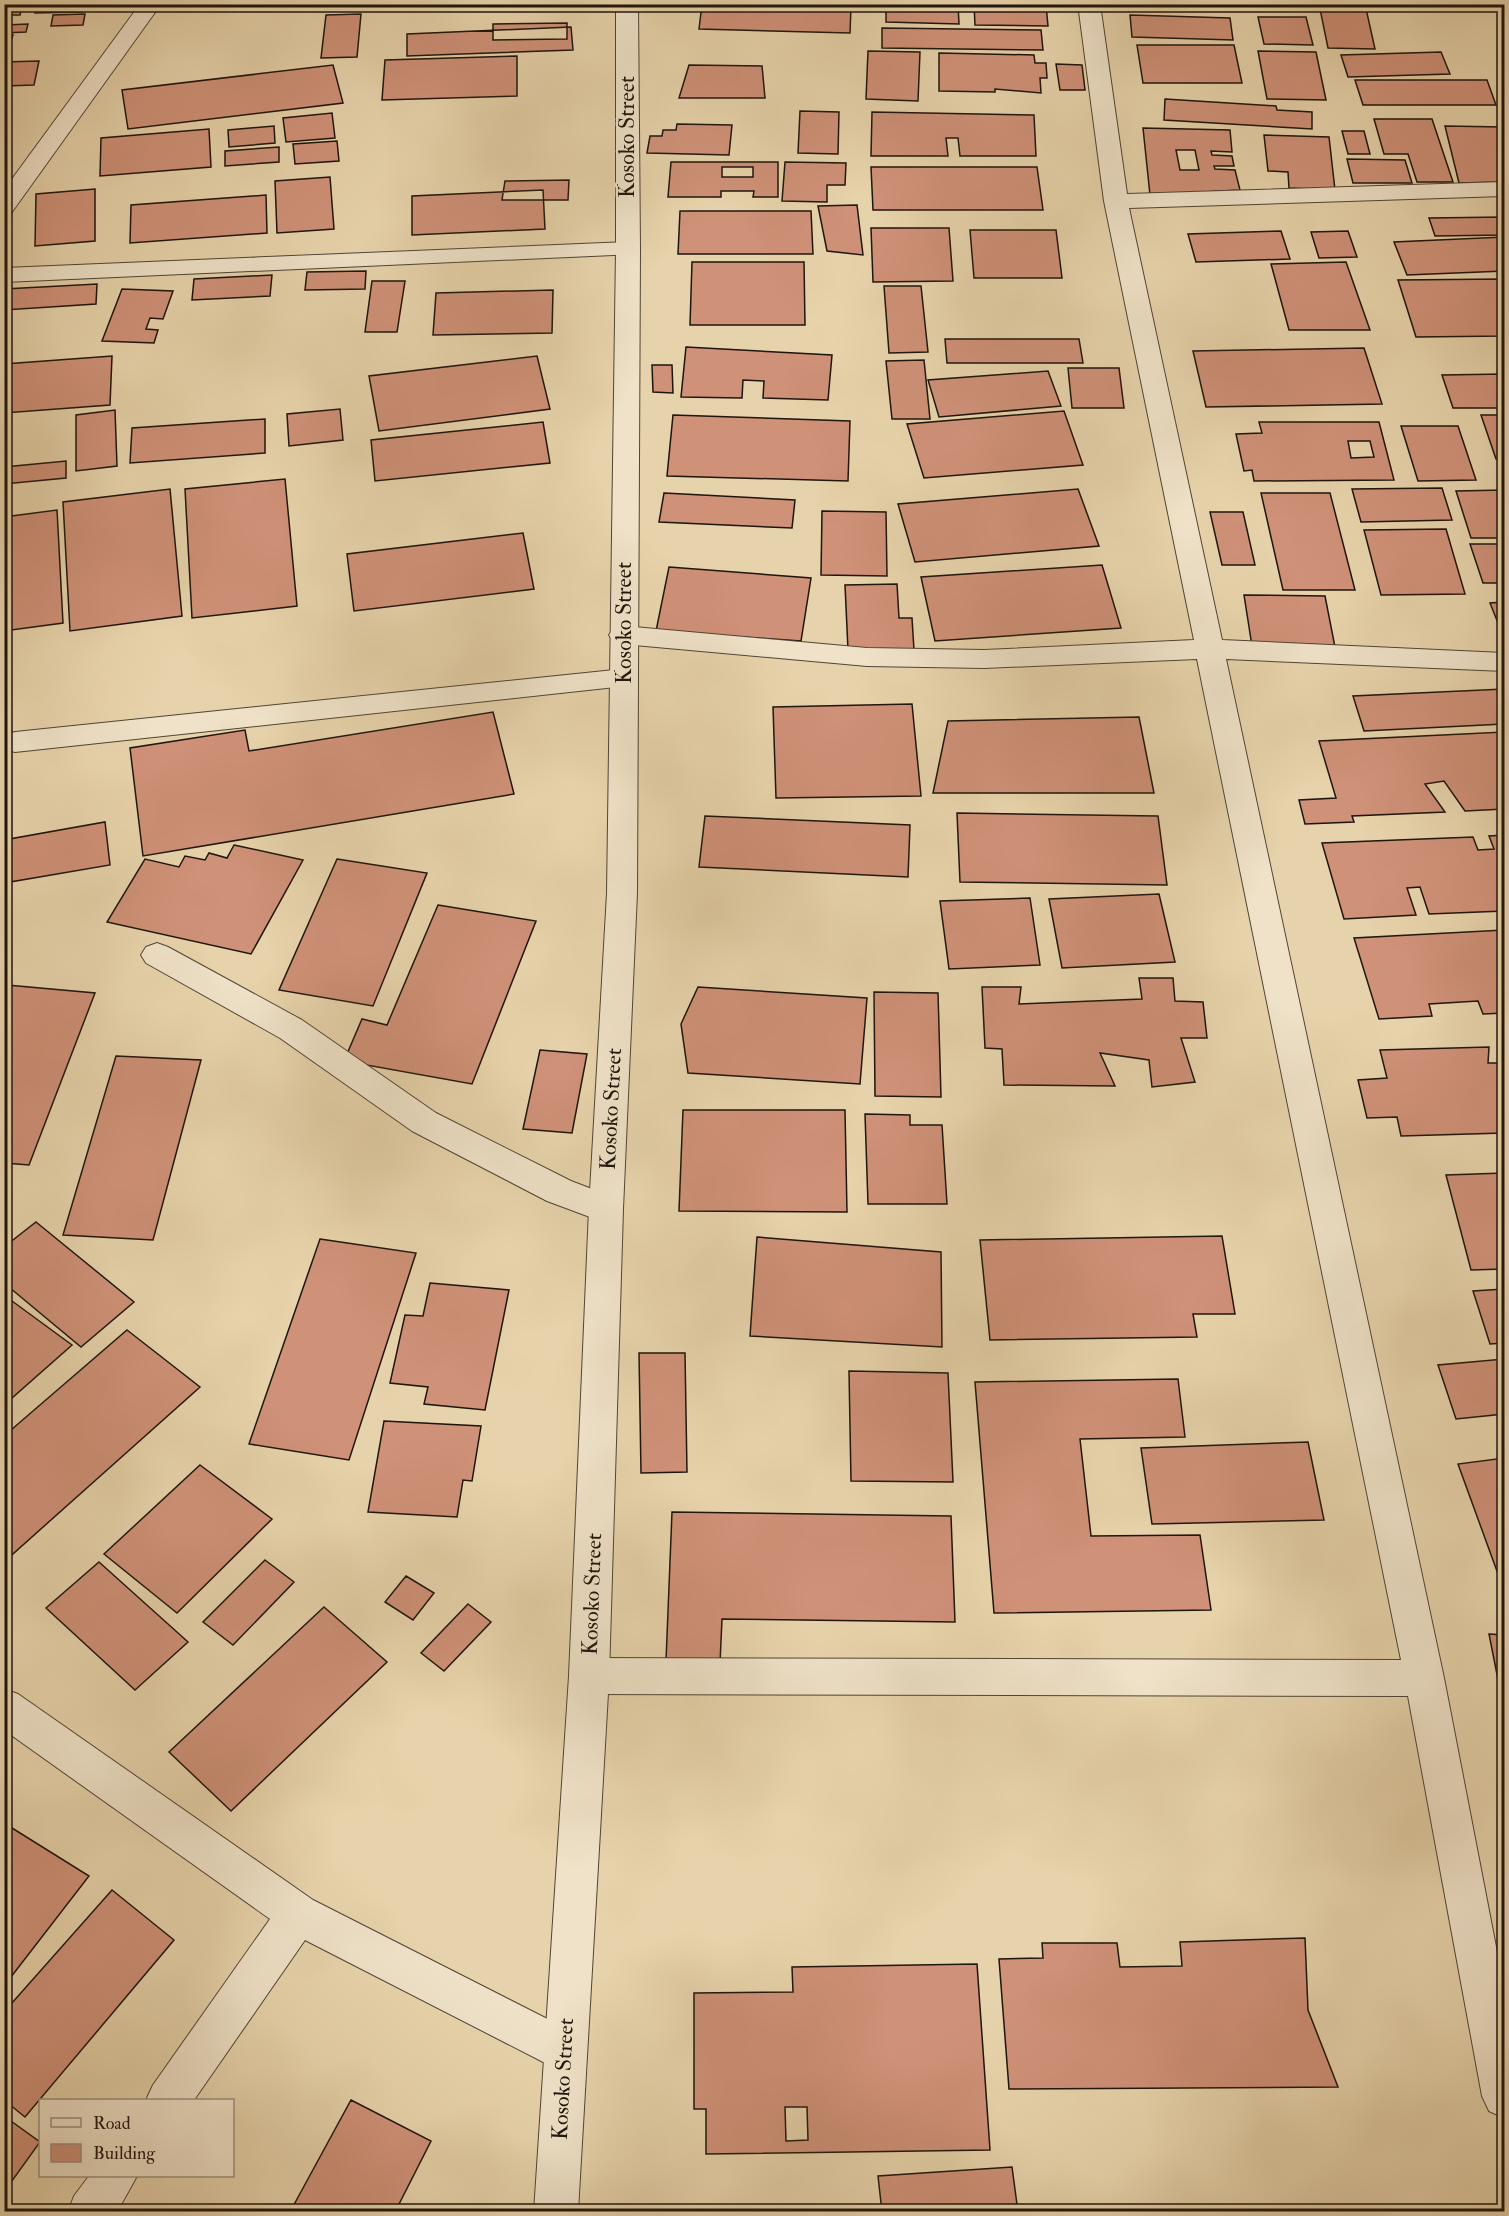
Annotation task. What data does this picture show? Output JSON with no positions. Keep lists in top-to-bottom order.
{
  "streets": {
    "street": ["Kosoko Street"]
  },
  "legend": ["Road", "Building"]
}
